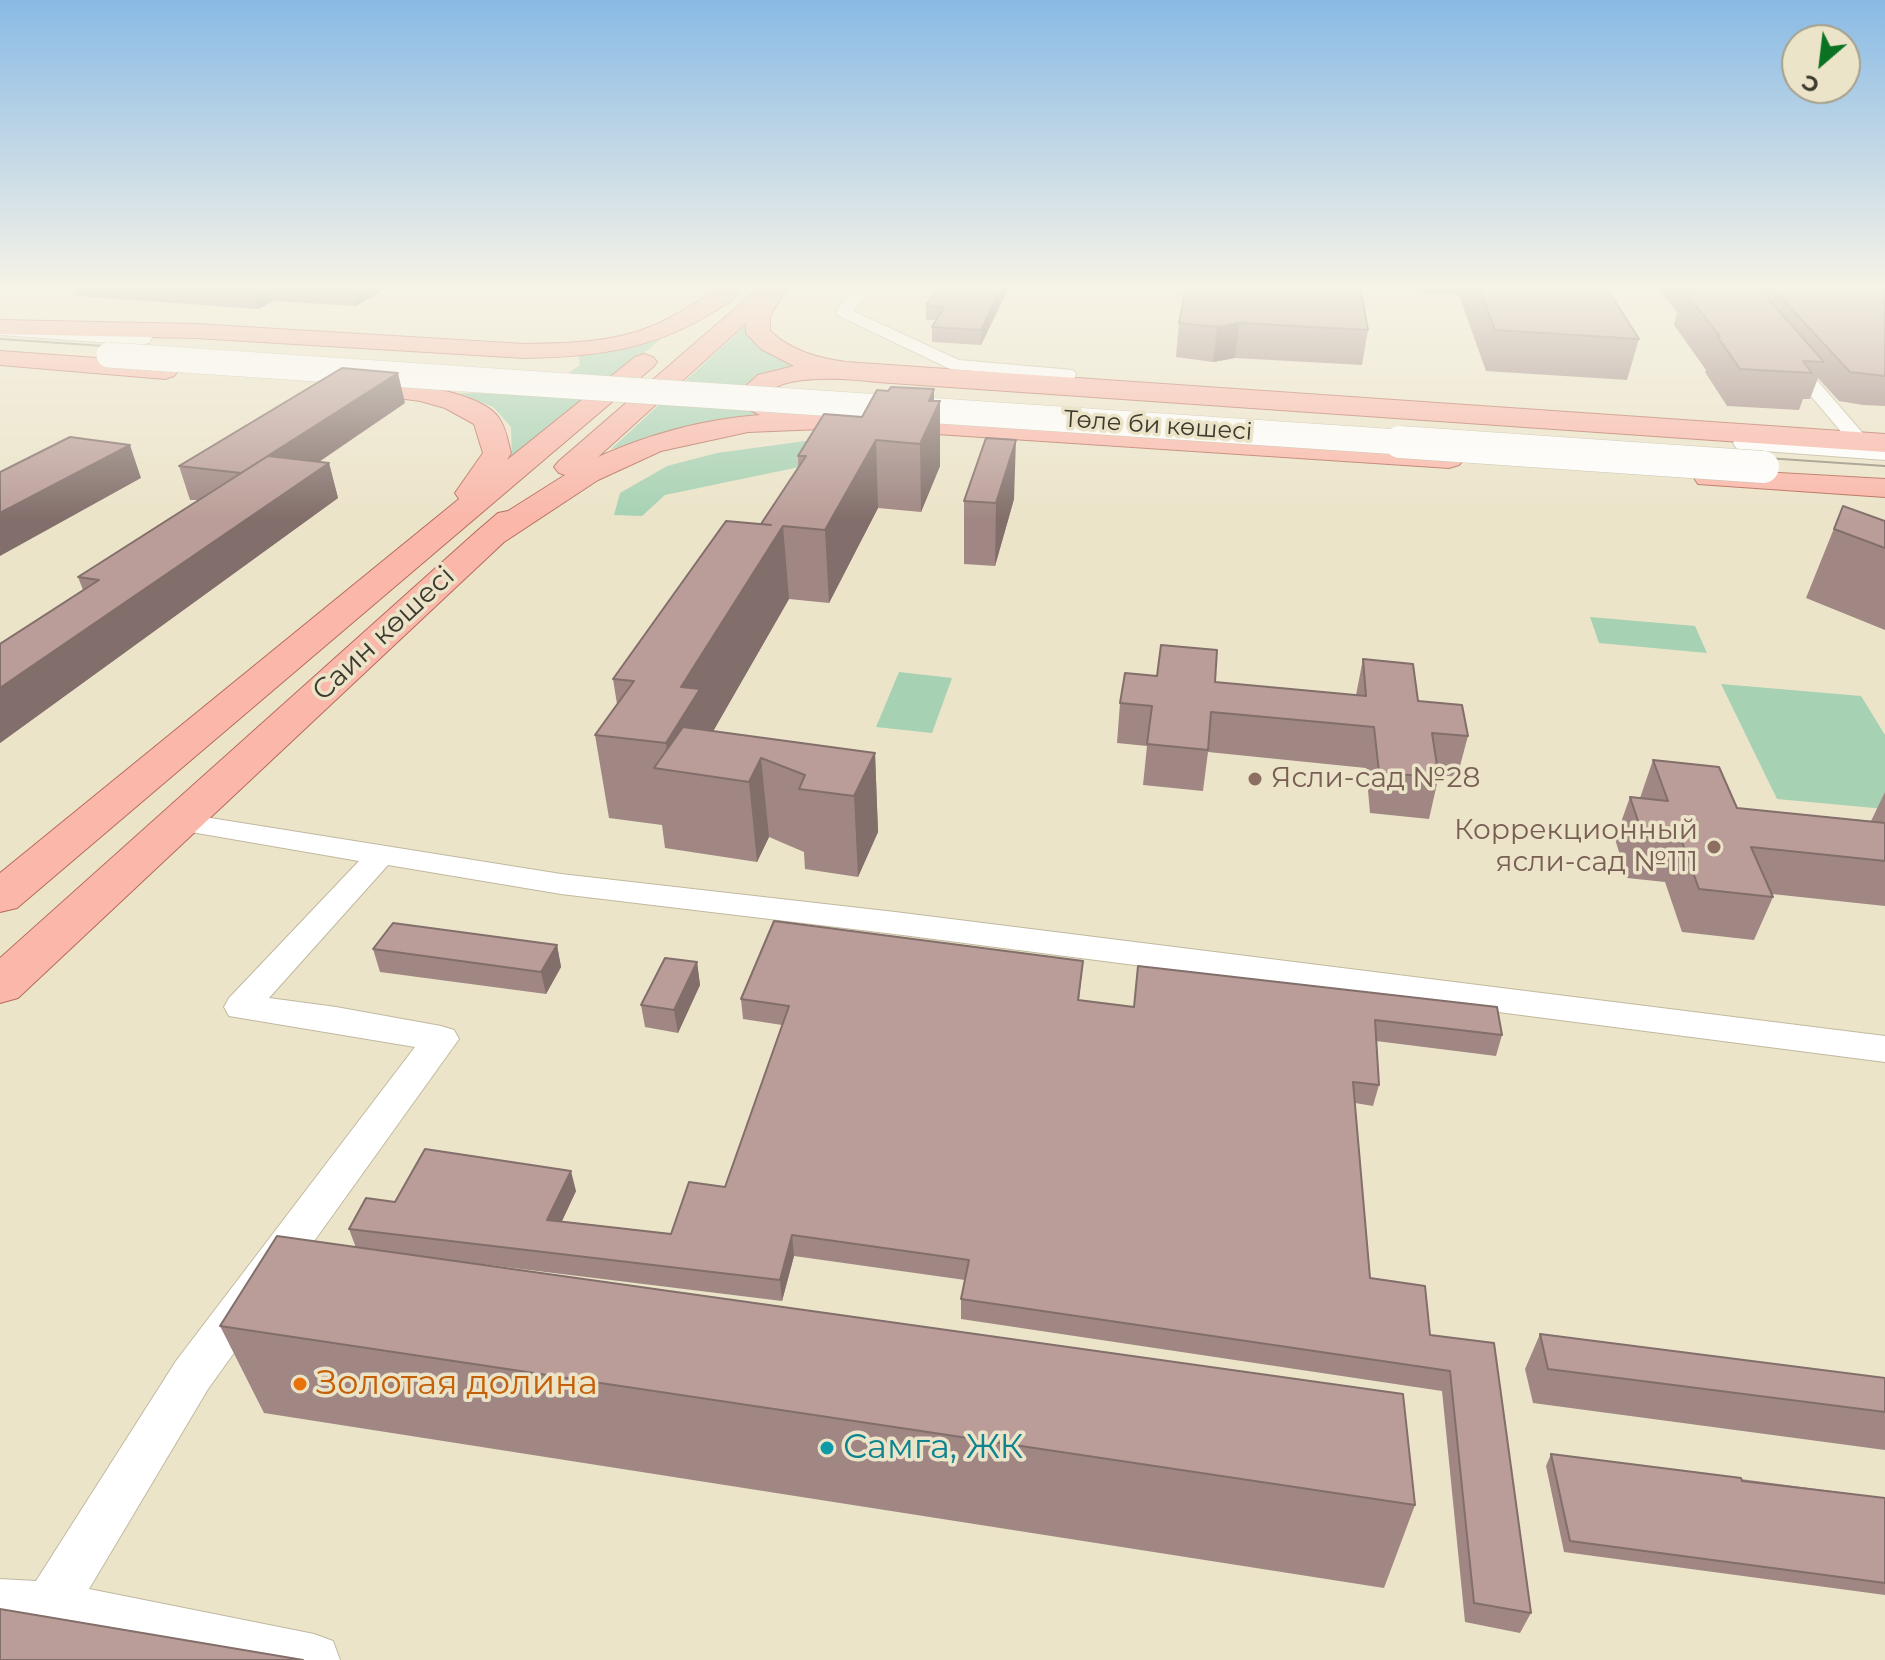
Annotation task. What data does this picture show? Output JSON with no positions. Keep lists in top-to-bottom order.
{
  "streets": {
    "main road": ["Төле би көшесі", "Саин көшесі"]
  },
  "places": [
    "Ясли-сад №28",
    "Коррекционный ясли-сад №111",
    "Золотая долина",
    "Самга, ЖК"
  ],
  "north": "bottom left"
}
